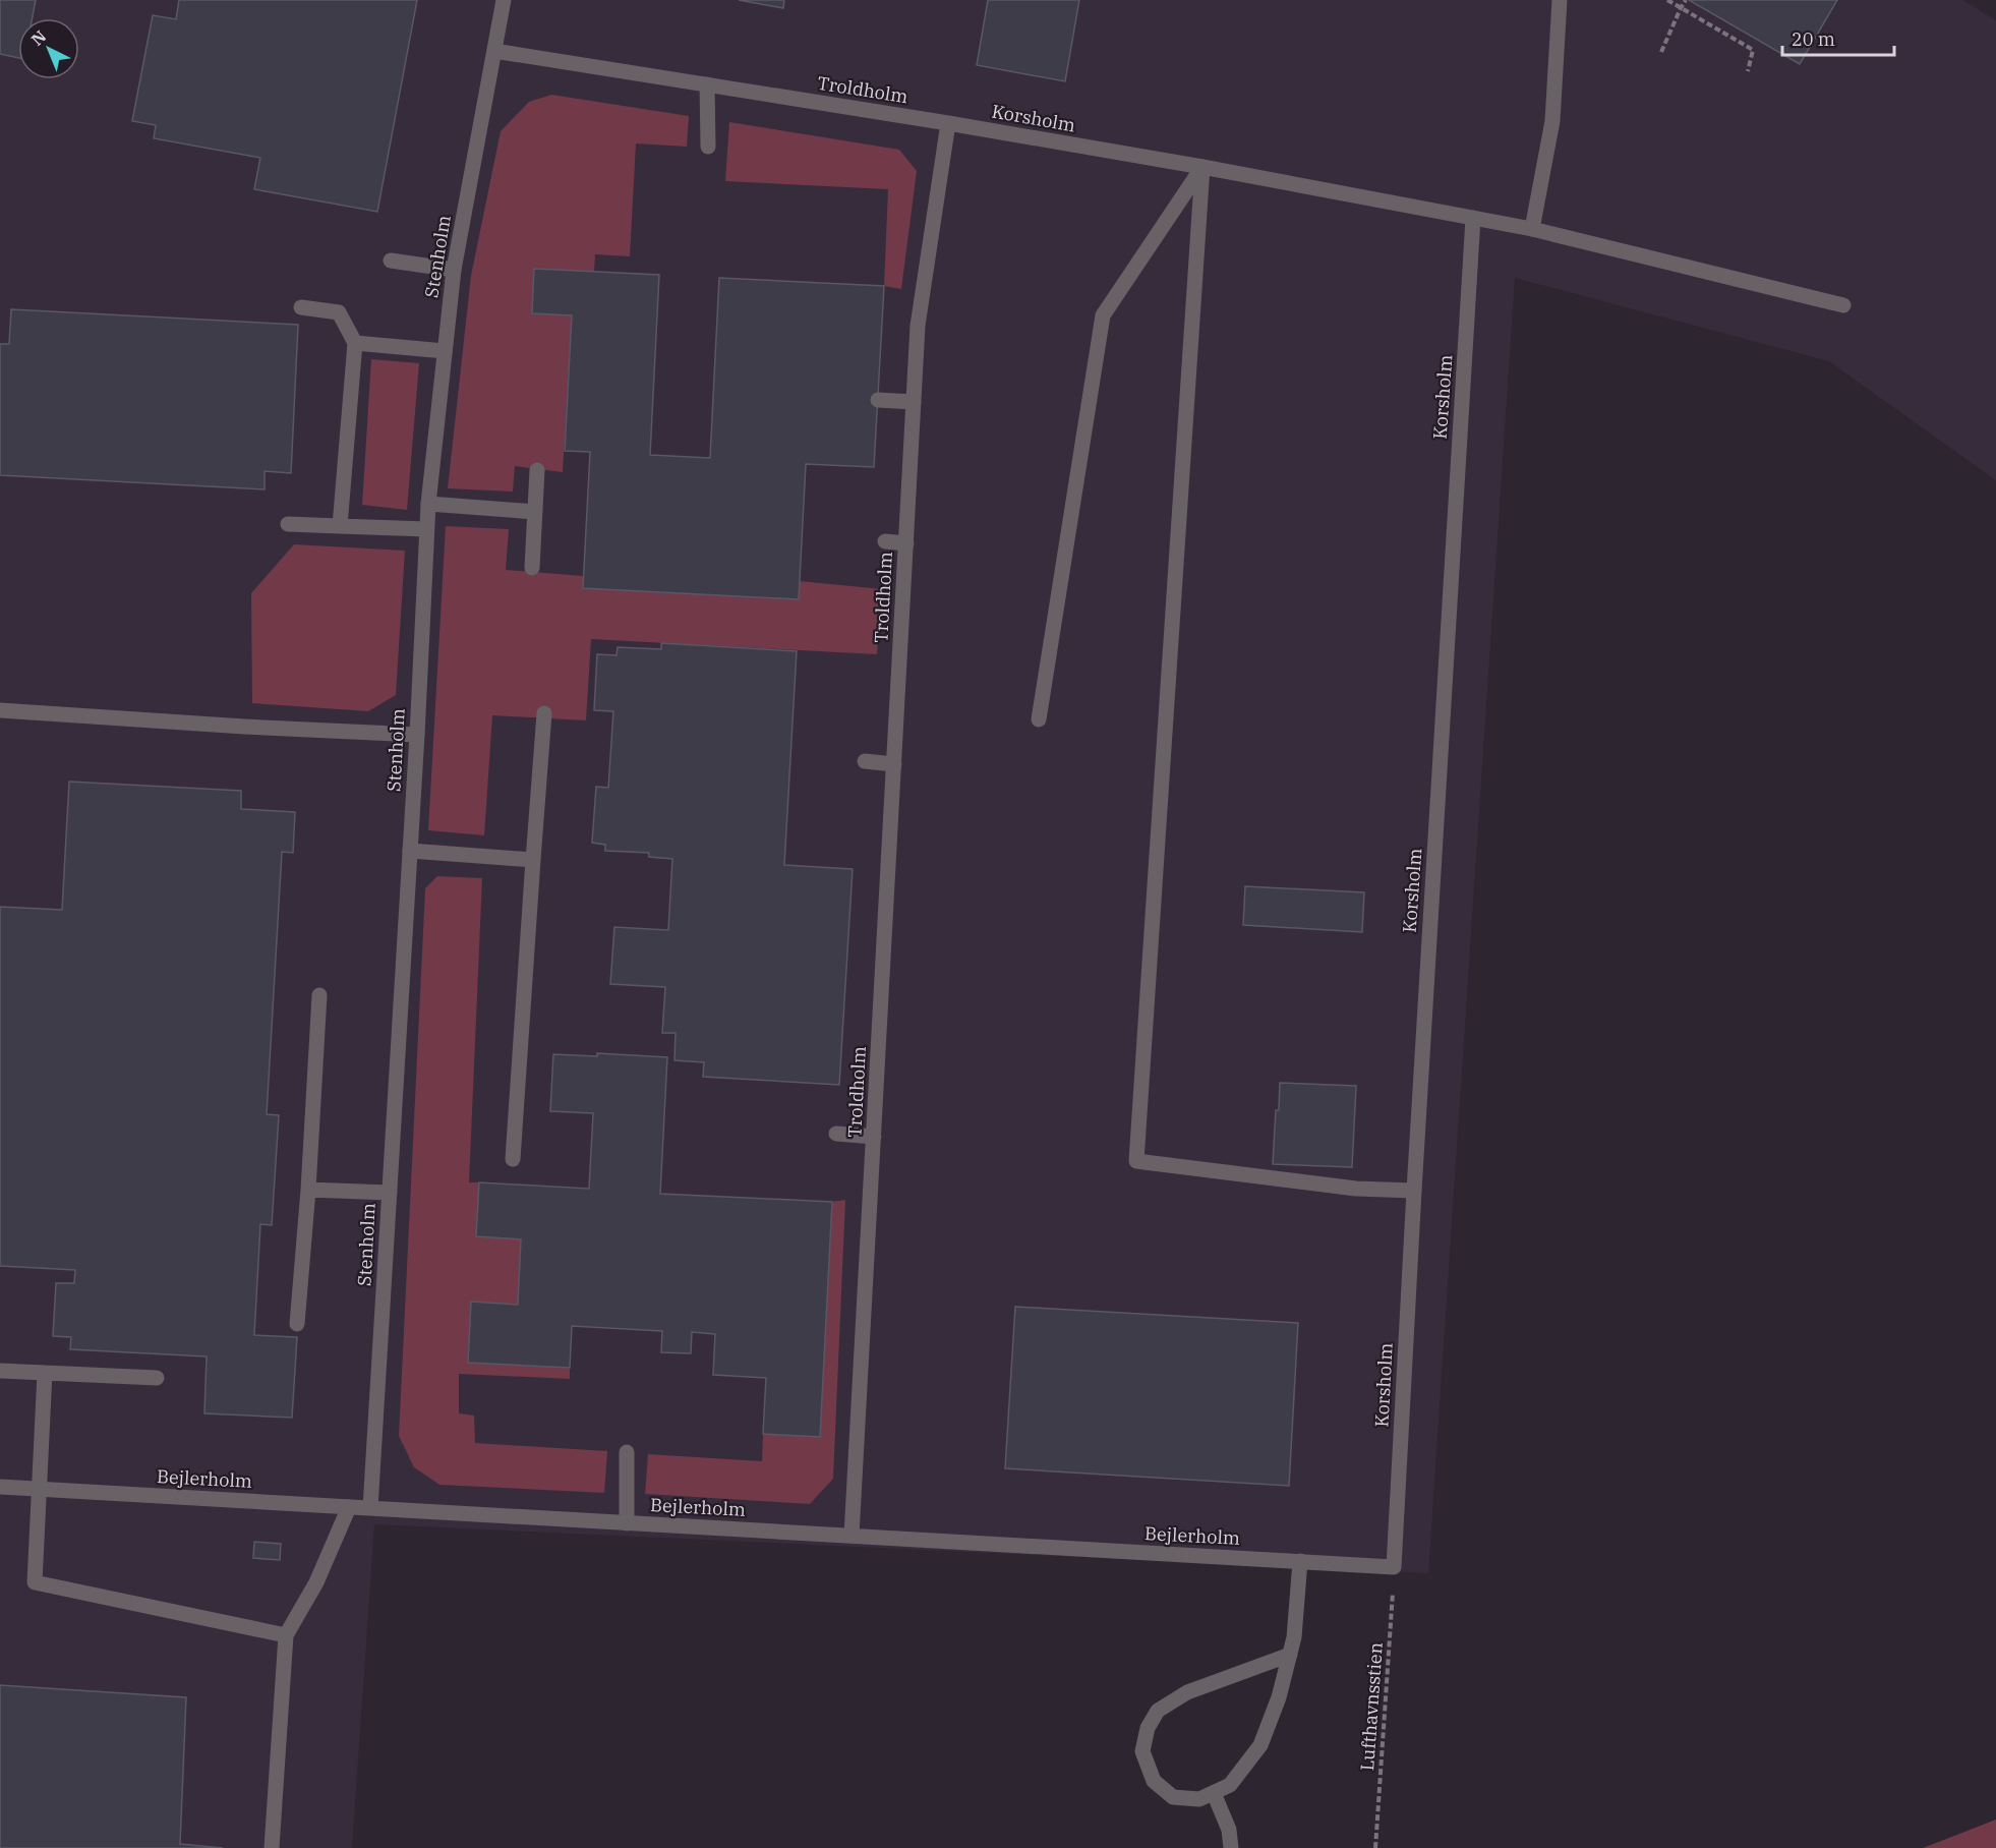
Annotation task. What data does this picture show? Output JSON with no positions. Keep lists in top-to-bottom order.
{
  "streets": {
    "street": [
      "Troldholm",
      "Korsholm",
      "Stenholm",
      "Bejlerholm"
    ],
    "path": ["Lufthavnsstien"]
  },
  "crossings": [
    ["Troldholm", "Korsholm"],
    ["Troldholm", "Stenholm"],
    ["Troldholm", "Bejlerholm"],
    ["Korsholm", "Bejlerholm"],
    ["Korsholm", "Lufthavnsstien"],
    ["Stenholm", "Bejlerholm"],
    ["Bejlerholm", "Lufthavnsstien"]
  ],
  "scale_bar": "20 m",
  "north": "top left"
}
